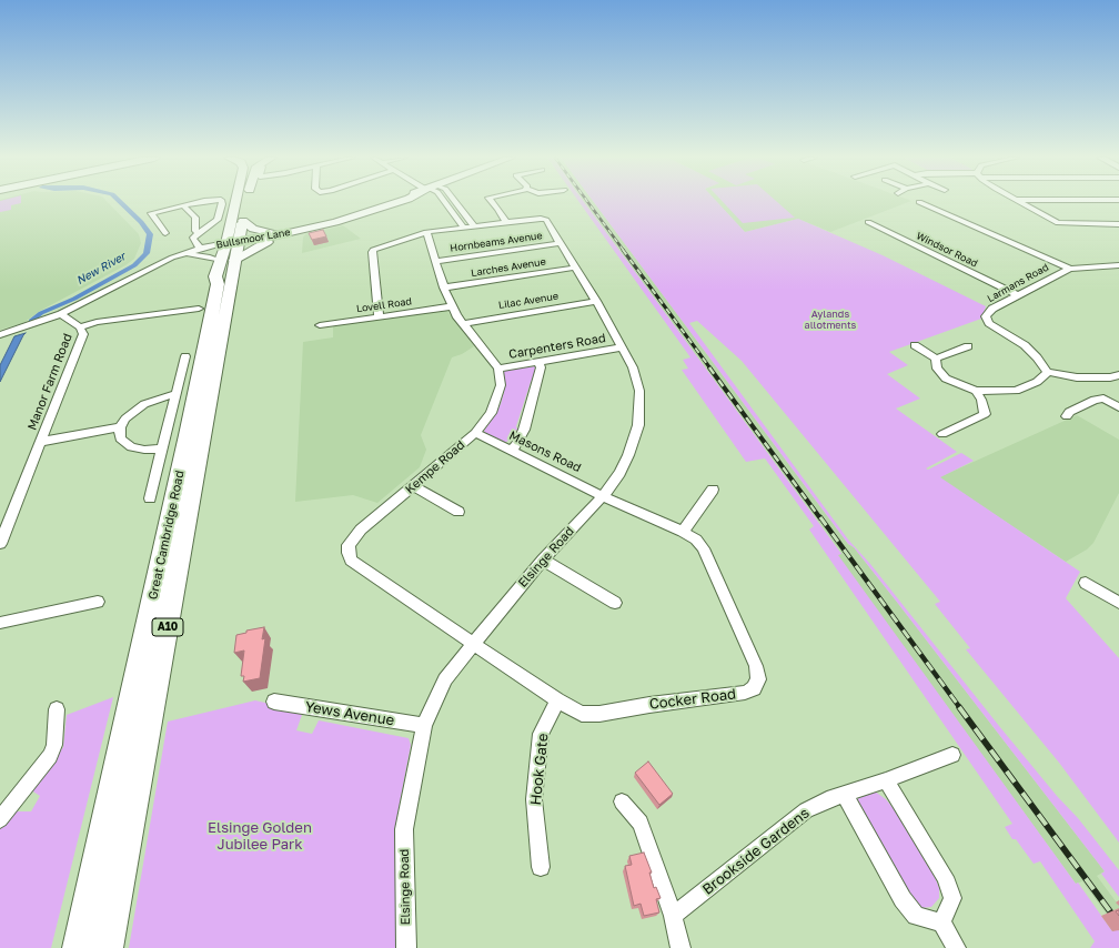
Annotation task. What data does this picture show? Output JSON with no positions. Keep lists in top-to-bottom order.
{
  "streets": {
    "highway": ["Great Cambridge Road", "A10"],
    "main road": ["Bullsmoor Lane"],
    "street": [
      "Hornbeams Avenue",
      "Windsor Road",
      "Larches Avenue",
      "Larmans Road",
      "Lilac Avenue",
      "Lovell Road",
      "Carpenters Road",
      "Manor Farm Road",
      "Masons Road",
      "Kempe Road",
      "Elsinge Road",
      "Cocker Road",
      "Yews Avenue",
      "Hook Gate",
      "Brookside Gardens"
    ]
  },
  "crossings": [
    ["Bullsmoor Lane", "Manor Farm Road"],
    ["Bullsmoor Lane", "Great Cambridge Road"],
    ["Hornbeams Avenue", "Elsinge Road"],
    ["Windsor Road", "Larmans Road"],
    ["Larches Avenue", "Elsinge Road"],
    ["Lilac Avenue", "Elsinge Road"],
    ["Carpenters Road", "Kempe Road"],
    ["Carpenters Road", "Elsinge Road"],
    ["Masons Road", "Kempe Road"],
    ["Masons Road", "Elsinge Road"],
    ["Masons Road", "Cocker Road"],
    ["Kempe Road", "Elsinge Road"],
    ["Kempe Road", "Cocker Road"],
    ["Elsinge Road", "Cocker Road"],
    ["Elsinge Road", "Yews Avenue"],
    ["Cocker Road", "Hook Gate"]
  ],
  "water": ["New River"],
  "parks": ["Aylands allotments", "Elsinge Golden Jubilee Park"]
}
